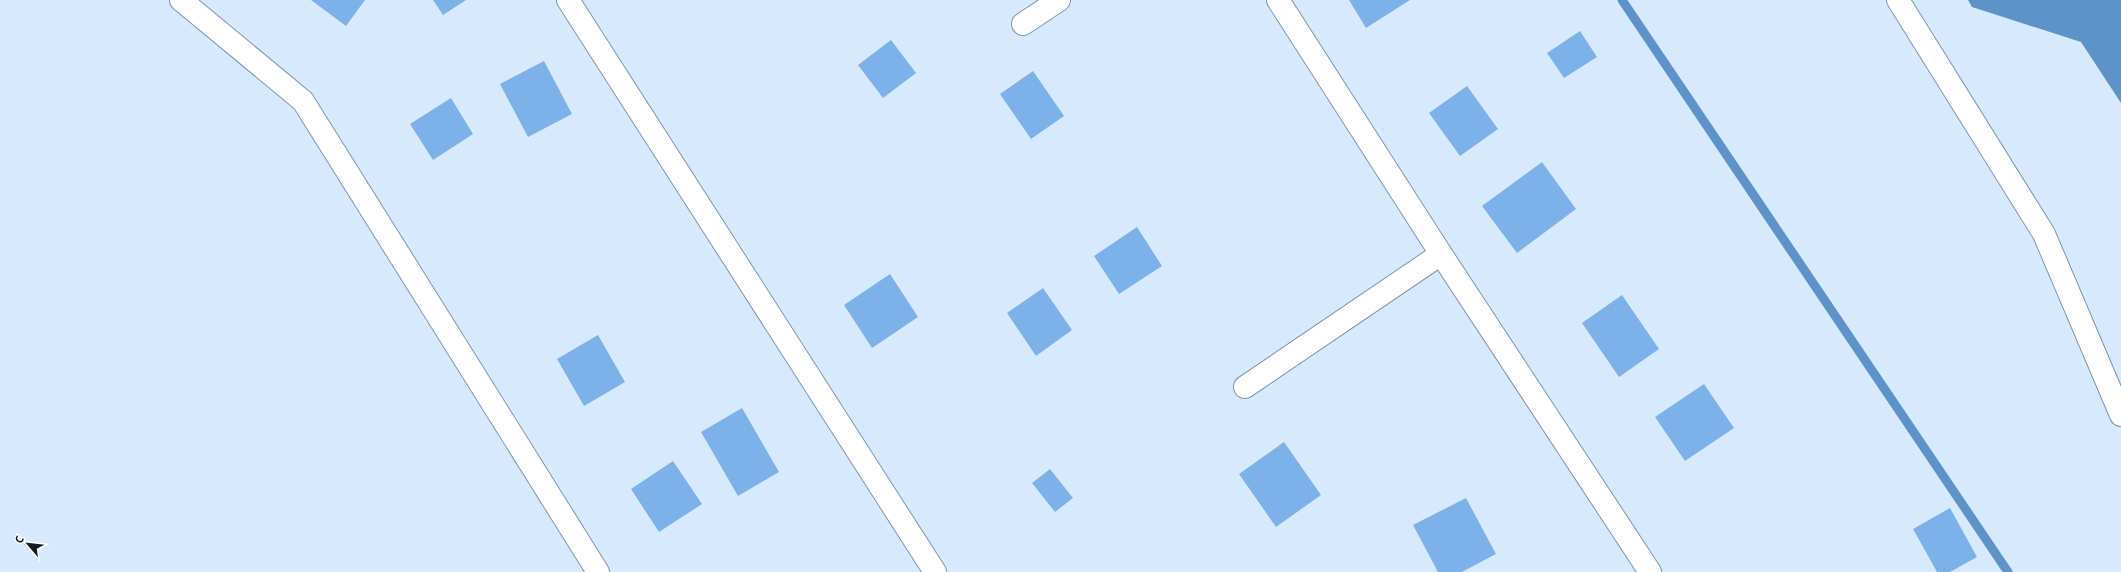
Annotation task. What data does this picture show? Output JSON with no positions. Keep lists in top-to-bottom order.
{
  "north": "top left"
}
